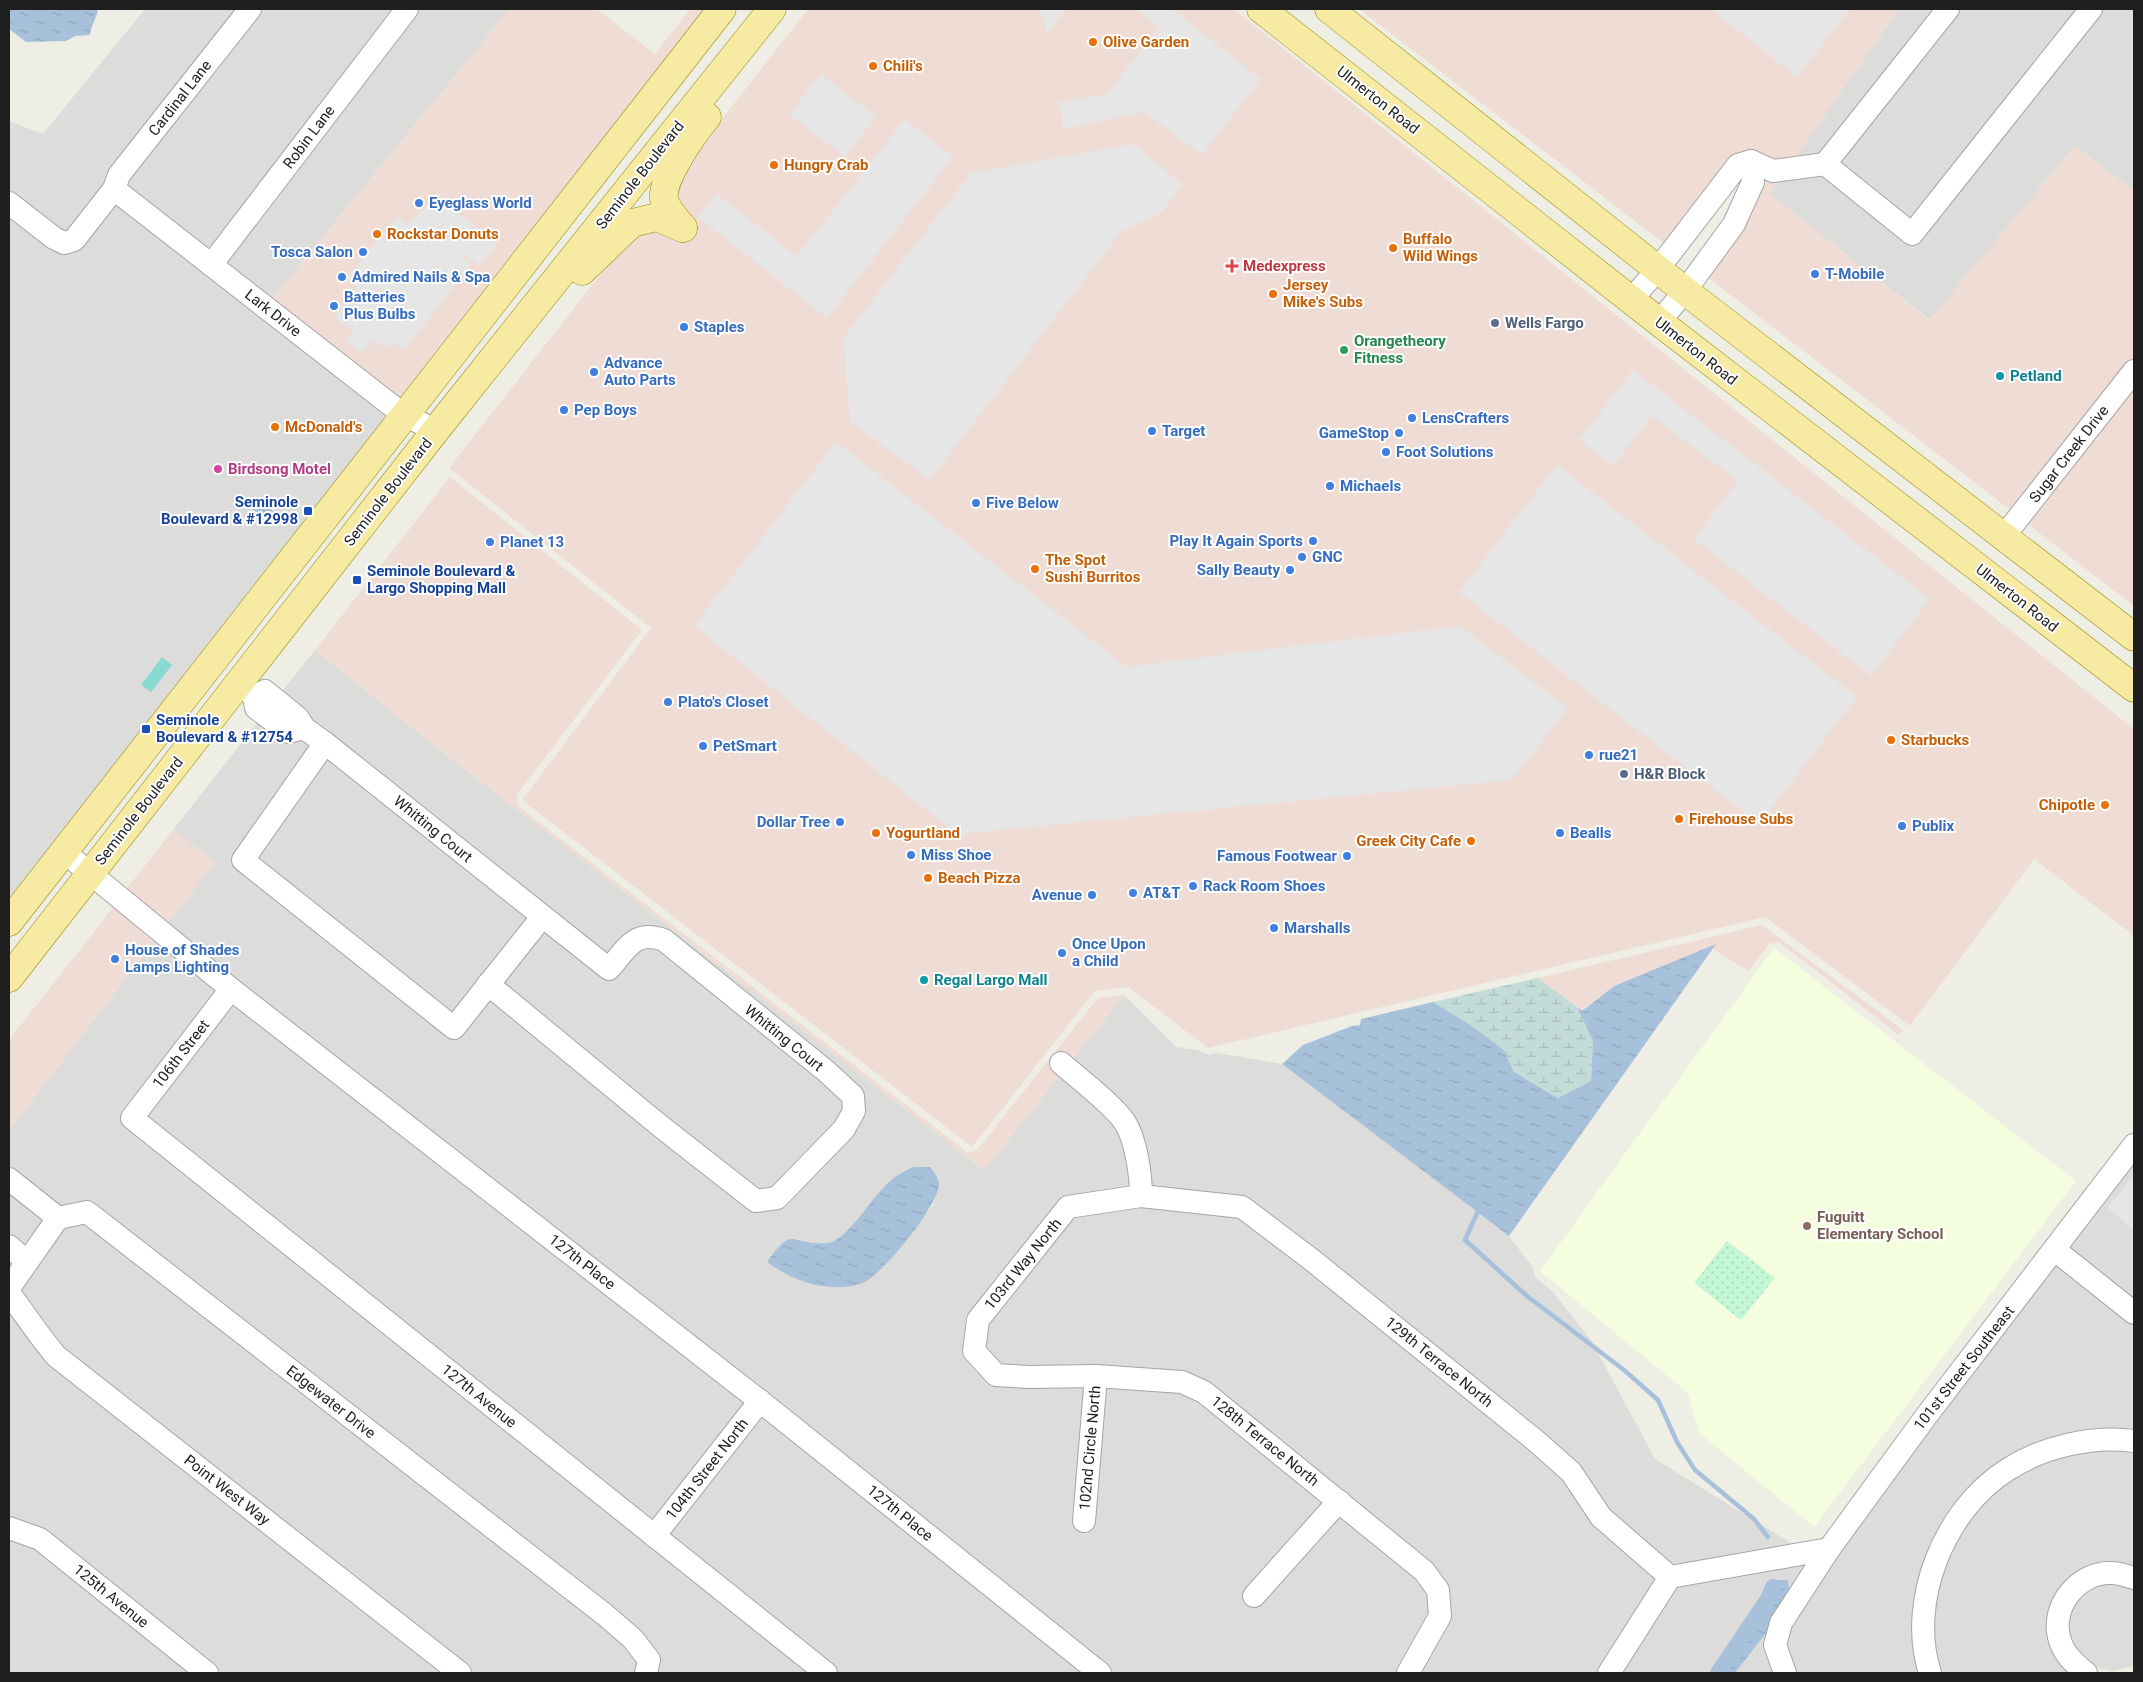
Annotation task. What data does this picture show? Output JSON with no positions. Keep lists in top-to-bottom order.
{
  "streets": {
    "main road": ["Ulmerton Road", "Seminole Boulevard"],
    "street": [
      "Cardinal Lane",
      "Robin Lane",
      "Lark Drive",
      "Sugar Creek Drive",
      "Whitting Court",
      "106th Street",
      "127th Place",
      "103rd Way North",
      "129th Terrace North",
      "101st Street Southeast",
      "127th Avenue",
      "Edgewater Drive",
      "128th Terrace North",
      "102nd Circle North",
      "104th Street North",
      "Point West Way",
      "125th Avenue"
    ]
  },
  "crossings": [
    ["Cardinal Lane", "Lark Drive"],
    ["Robin Lane", "Lark Drive"],
    ["Seminole Boulevard", "Lark Drive"],
    ["Seminole Boulevard", "Whitting Court"],
    ["Seminole Boulevard", "127th Place"],
    ["106th Street", "127th Place"],
    ["106th Street", "127th Avenue"],
    ["127th Place", "104th Street North"],
    ["103rd Way North", "129th Terrace North"],
    ["103rd Way North", "128th Terrace North"],
    ["127th Avenue", "104th Street North"],
    ["128th Terrace North", "102nd Circle North"]
  ],
  "places": {
    "other": [
      "Olive Garden",
      "Chili's",
      "Hungry Crab",
      "Eyeglass World",
      "Rockstar Donuts",
      "Buffalo Wild Wings",
      "Tosca Salon",
      "T-Mobile",
      "Admired Nails & Spa",
      "Jersey Mike's Subs",
      "Batteries Plus Bulbs",
      "Wells Fargo",
      "Staples",
      "Orangetheory Fitness",
      "Advance Auto Parts",
      "Petland",
      "Pep Boys",
      "LensCrafters",
      "McDonald's",
      "Target",
      "GameStop",
      "Foot Solutions",
      "Birdsong Motel",
      "Michaels",
      "Five Below",
      "Play It Again Sports",
      "Planet 13",
      "GNC",
      "The Spot Sushi Burritos",
      "Sally Beauty",
      "Plato's Closet",
      "Starbucks",
      "PetSmart",
      "rue21",
      "H&R Block",
      "Chipotle",
      "Firehouse Subs",
      "Dollar Tree",
      "Publix",
      "Yogurtland",
      "Bealls",
      "Greek City Cafe",
      "Miss Shoe",
      "Famous Footwear",
      "Beach Pizza",
      "Rack Room Shoes",
      "AT&T",
      "Avenue",
      "Marshalls",
      "Once Upon a Child",
      "House of Shades Lamps Lighting",
      "Regal Largo Mall",
      "Fuguitt Elementary School"
    ],
    "health": ["Medexpress"],
    "transit": ["Seminole Boulevard & #12998", "Seminole Boulevard & Largo Shopping Mall", "Seminole Boulevard & #12754"]
  }
}
